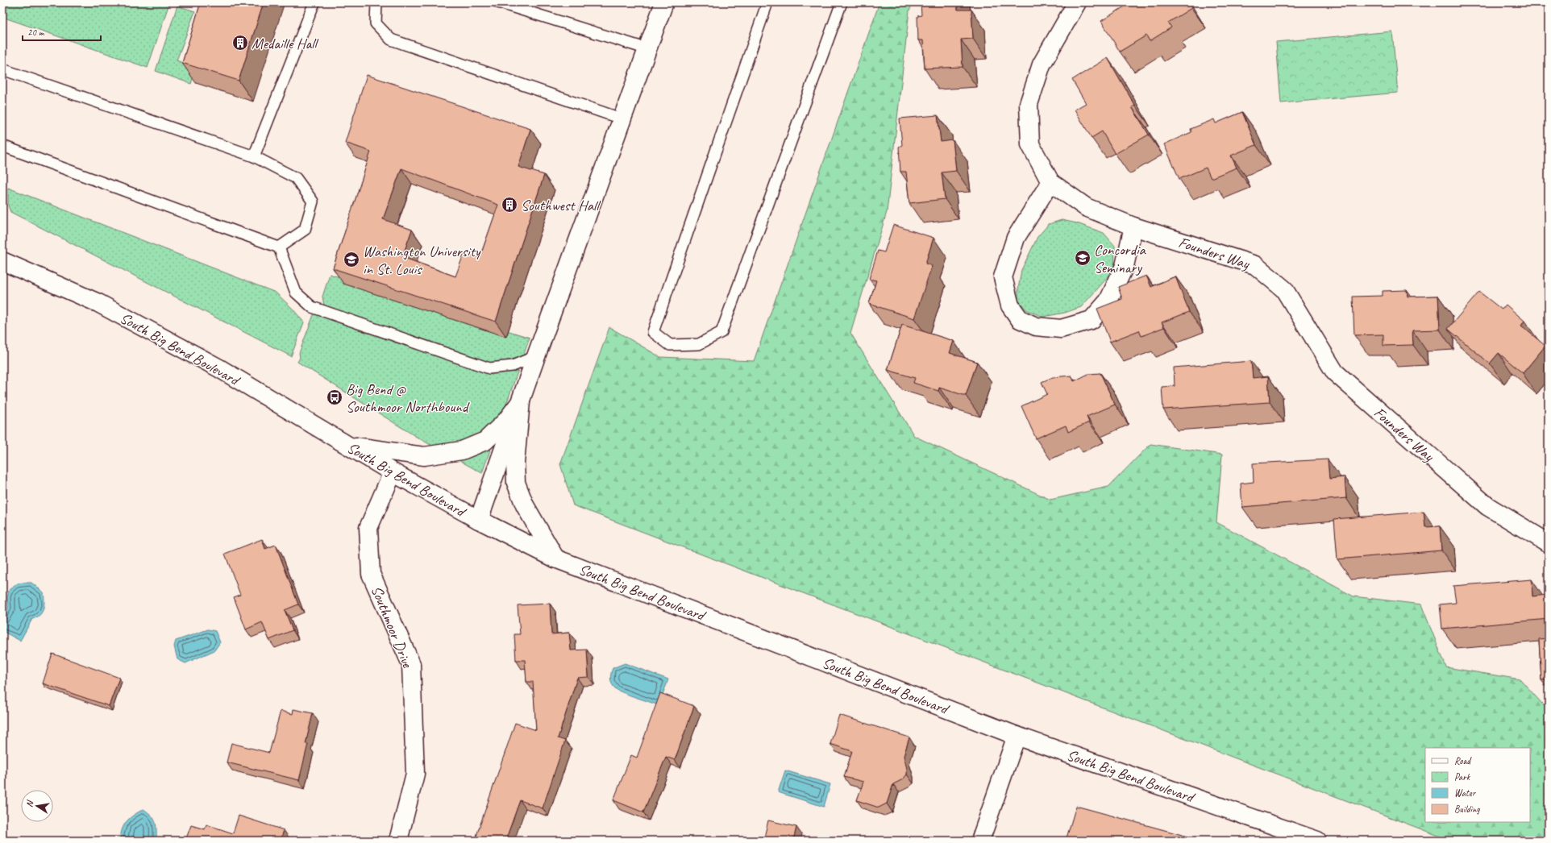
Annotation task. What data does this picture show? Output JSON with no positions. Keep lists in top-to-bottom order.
{
  "streets": {
    "street": ["Founders Way", "South Big Bend Boulevard", "Southmoor Drive"]
  },
  "crossings": [
    ["South Big Bend Boulevard", "Southmoor Drive"]
  ],
  "places": {
    "building": ["Medaille Hall", "Southwest Hall"],
    "school or university": ["Concordia Seminary", "Washington University in St. Louis"],
    "bus stop": ["Big Bend @ Southmoor Northbound"]
  },
  "legend": [
    "Road",
    "Park",
    "Water",
    "Building"
  ],
  "scale_bar": "20 m",
  "north": "left"
}
